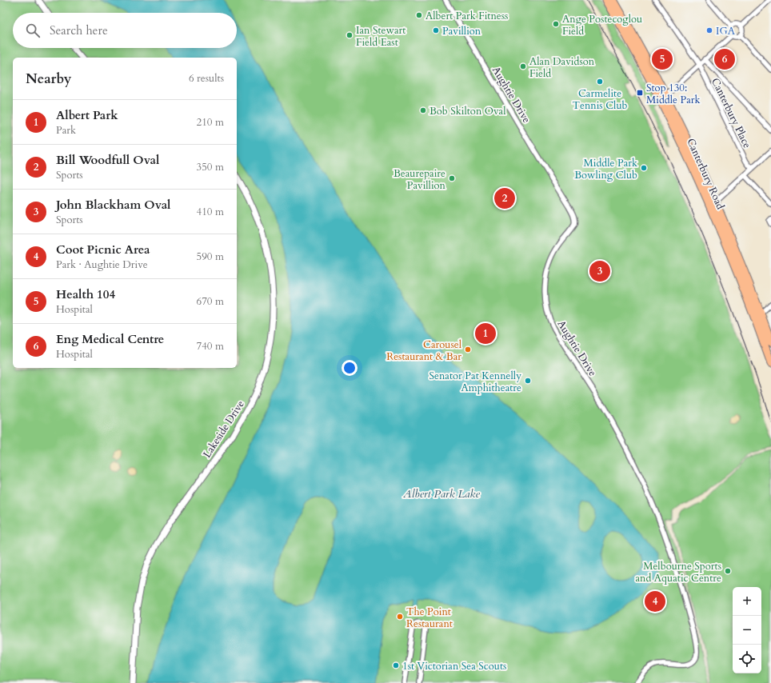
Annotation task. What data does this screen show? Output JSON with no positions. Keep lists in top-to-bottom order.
{
  "streets": {
    "main road": ["Canterbury Road"],
    "street": ["Aughtie Drive", "Canterbury Place", "Lakeside Drive"]
  },
  "water": ["Albert Park Lake"],
  "places": {
    "other": [
      "Albert Park Fitness",
      "Ange Postecoglou Field",
      "Pavillion",
      "IGA",
      "Ian Stewart Field East",
      "Alan Davidson Field",
      "Carmelite Tennis Club",
      "Bob Skilton Oval",
      "Middle Park Bowling Club",
      "Beaurepaire Pavillion",
      "Carousel Restaurant & Bar",
      "Senator Pat Kennelly Amphitheatre",
      "Melbourne Sports and Aquatic Centre",
      "The Point Restaurant",
      "1st Victorian Sea Scouts"
    ],
    "transit": ["Stop 130: Middle Park"]
  },
  "page": {
    "search": "Search here",
    "pins": [
      "5",
      "6",
      "2",
      "3",
      "1",
      "4"
    ],
    "heading": ["Nearby", "6 results"],
    "list": [
      {
        "mark": "1",
        "name": "Albert Park",
        "note": "Park",
        "value": "210 m"
      },
      {
        "mark": "2",
        "name": "Bill Woodfull Oval",
        "note": "Sports",
        "value": "350 m"
      },
      {
        "mark": "3",
        "name": "John Blackham Oval",
        "note": "Sports",
        "value": "410 m"
      },
      {
        "mark": "4",
        "name": "Coot Picnic Area",
        "note": "Park · Aughtie Drive",
        "value": "590 m"
      },
      {
        "mark": "5",
        "name": "Health 104",
        "note": "Hospital",
        "value": "670 m"
      },
      {
        "mark": "6",
        "name": "Eng Medical Centre",
        "note": "Hospital",
        "value": "740 m"
      }
    ],
    "map_buttons": ["+", "−"]
  }
}
